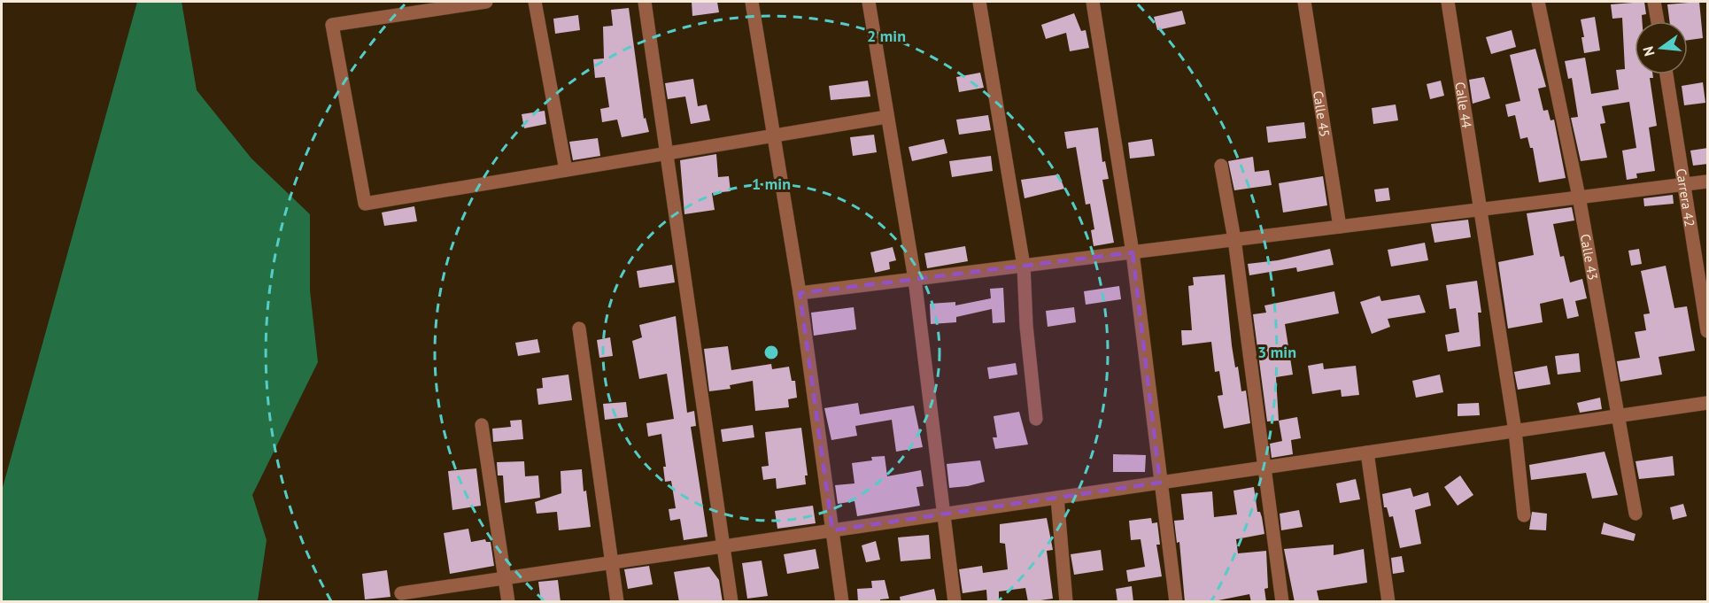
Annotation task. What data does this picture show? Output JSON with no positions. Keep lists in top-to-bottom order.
{
  "streets": {
    "street": [
      "Calle 44",
      "Calle 45",
      "Carrera 42",
      "Calle 43"
    ]
  },
  "north": "left",
  "rings": ["2 min", "1 min", "3 min"]
}
